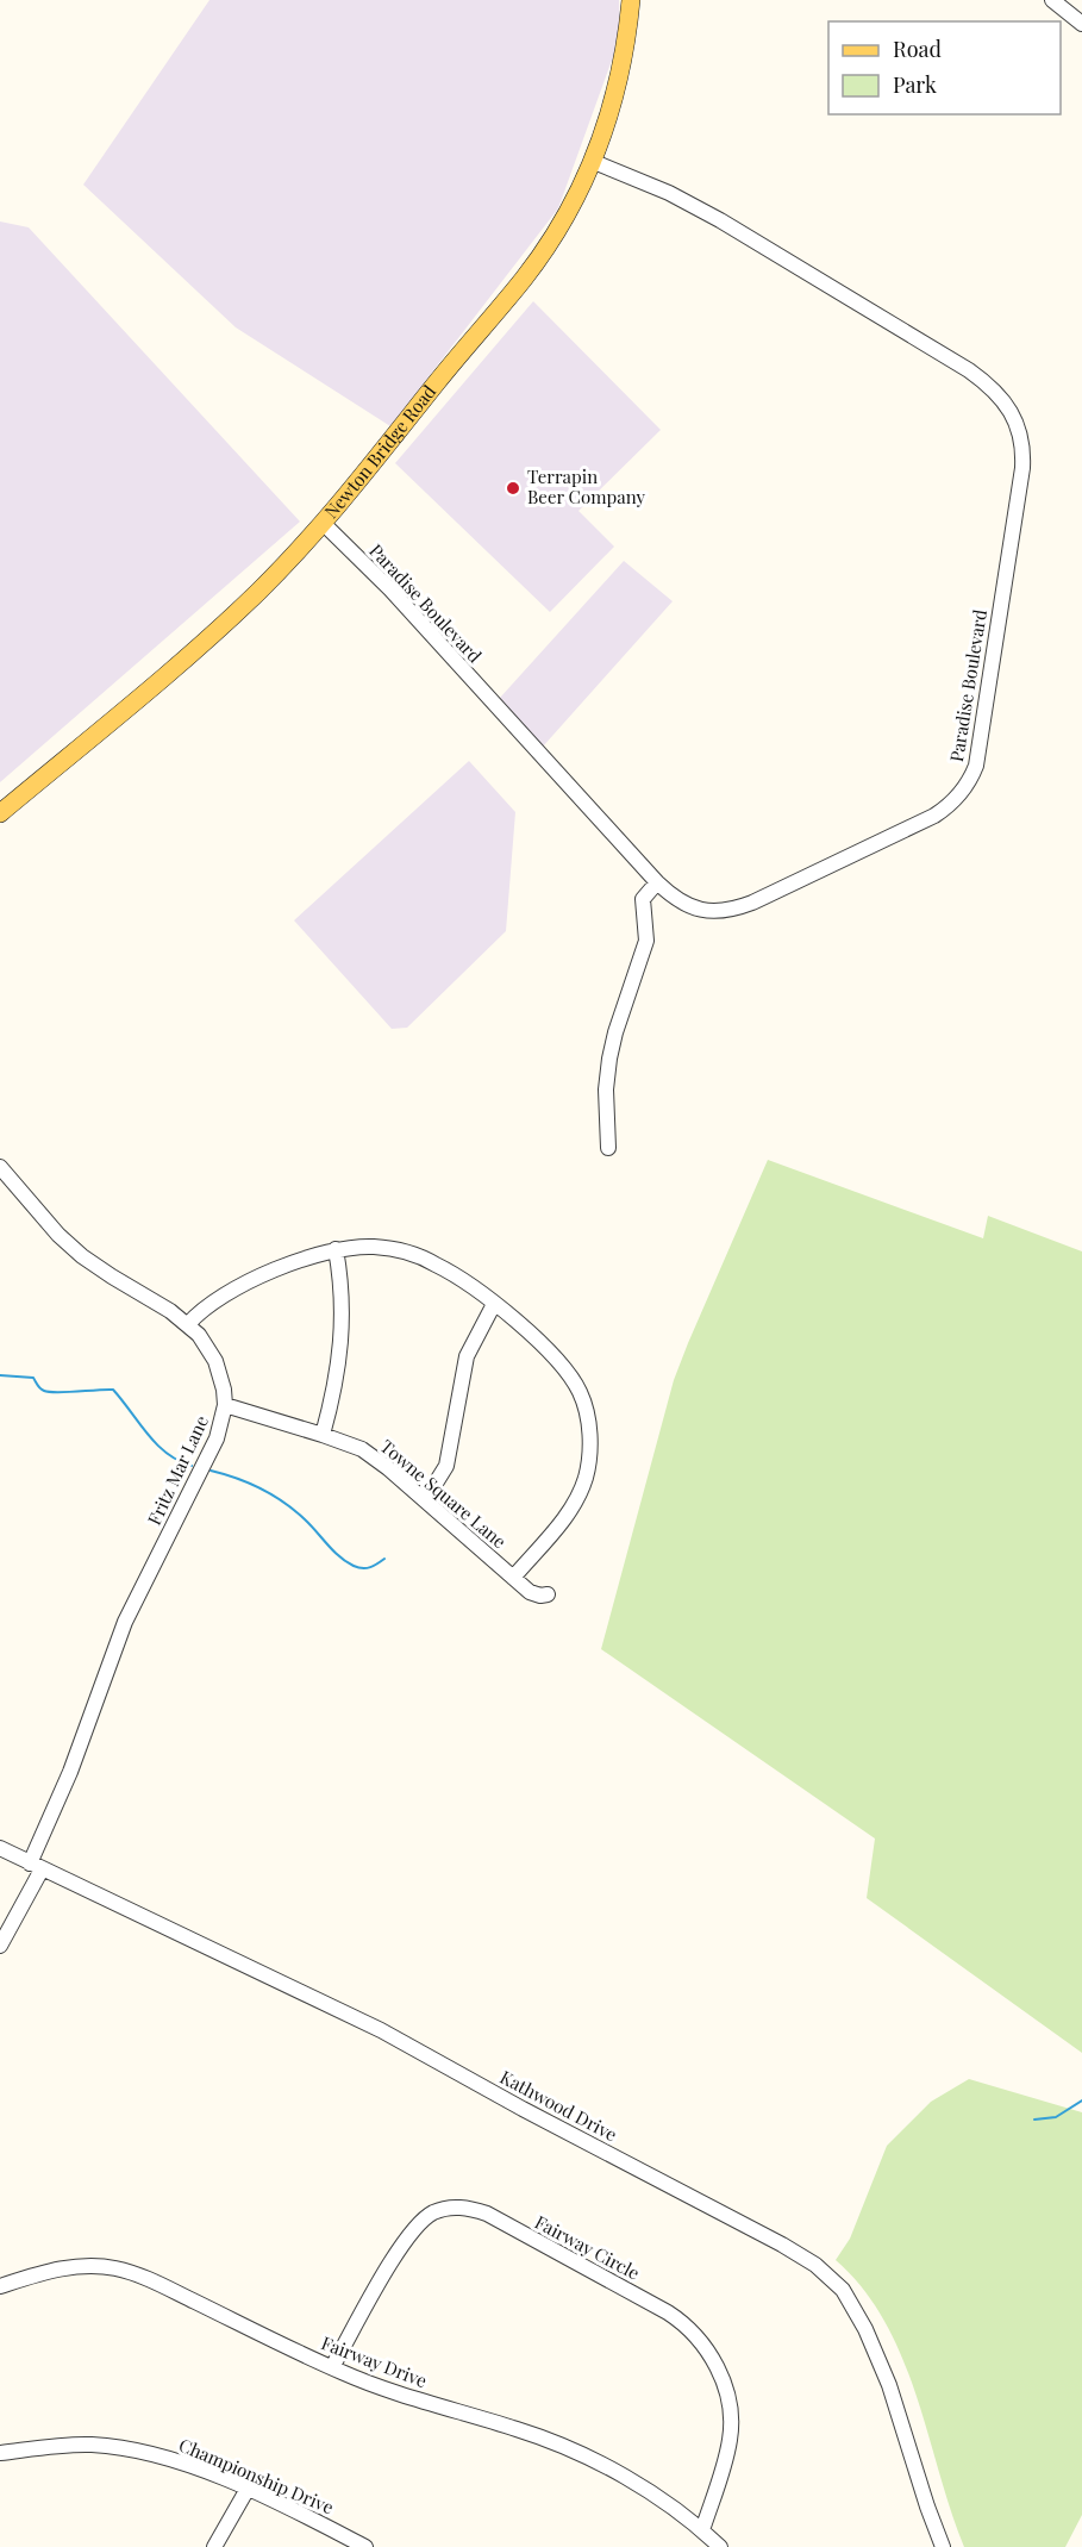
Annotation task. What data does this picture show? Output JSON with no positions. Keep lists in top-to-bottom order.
{
  "streets": {
    "main road": ["Newton Bridge Road"],
    "street": [
      "Paradise Boulevard",
      "Fritz Mar Lane",
      "Towne Square Lane",
      "Kathwood Drive",
      "Fairway Circle",
      "Fairway Drive",
      "Championship Drive"
    ]
  },
  "crossings": [
    ["Newton Bridge Road", "Paradise Boulevard"],
    ["Fritz Mar Lane", "Towne Square Lane"],
    ["Fritz Mar Lane", "Kathwood Drive"],
    ["Fairway Circle", "Fairway Drive"]
  ],
  "places": ["Terrapin Beer Company"],
  "legend": ["Road", "Park"]
}
